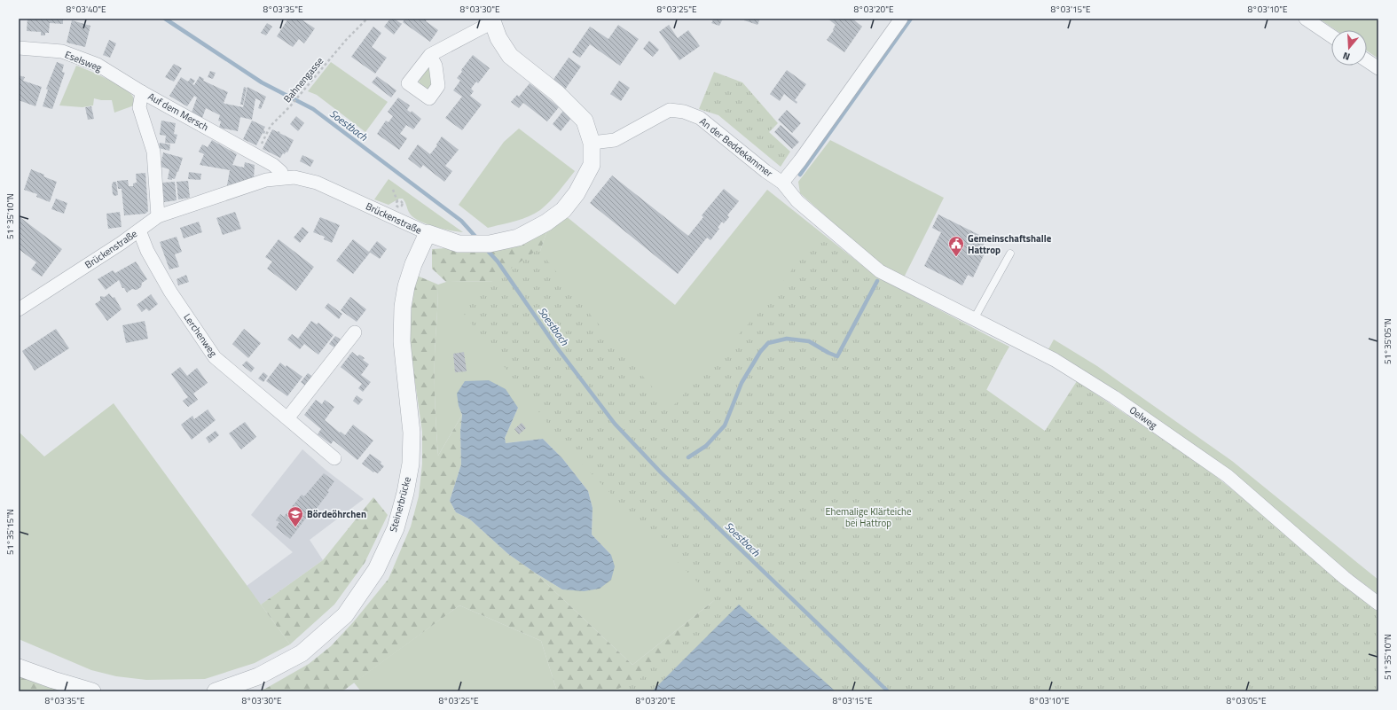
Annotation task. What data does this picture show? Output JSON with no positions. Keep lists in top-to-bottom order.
{
  "streets": {
    "street": [
      "Eselsweg",
      "Auf dem Mersch",
      "An der Beddekammer",
      "Brückenstraße",
      "Lerchenweg",
      "Oelweg",
      "Steinerbrücke"
    ],
    "path": ["Bahnengasse"]
  },
  "crossings": [
    ["Eselsweg", "Auf dem Mersch"],
    ["Bahnengasse", "Auf dem Mersch"],
    ["Auf dem Mersch", "Brückenstraße"],
    ["An der Beddekammer", "Brückenstraße"],
    ["An der Beddekammer", "Oelweg"],
    ["Brückenstraße", "Lerchenweg"],
    ["Brückenstraße", "Steinerbrücke"]
  ],
  "water": ["Soestbach"],
  "parks": ["Ehemalige Klärteiche bei Hattrop"],
  "places": {
    "public building": ["Gemeinschaftshalle Hattrop"],
    "school or university": ["Bördeöhrchen"]
  },
  "north": "bottom",
  "coordinates": [
    "8°03'40\"E",
    "8°03'35\"E",
    "8°03'30\"E",
    "8°03'25\"E",
    "8°03'20\"E",
    "8°03'15\"E",
    "8°03'10\"E",
    "51°35'10\"N",
    "51°35'05\"N",
    "51°35'15\"N",
    "8°03'05\"E"
  ]
}
